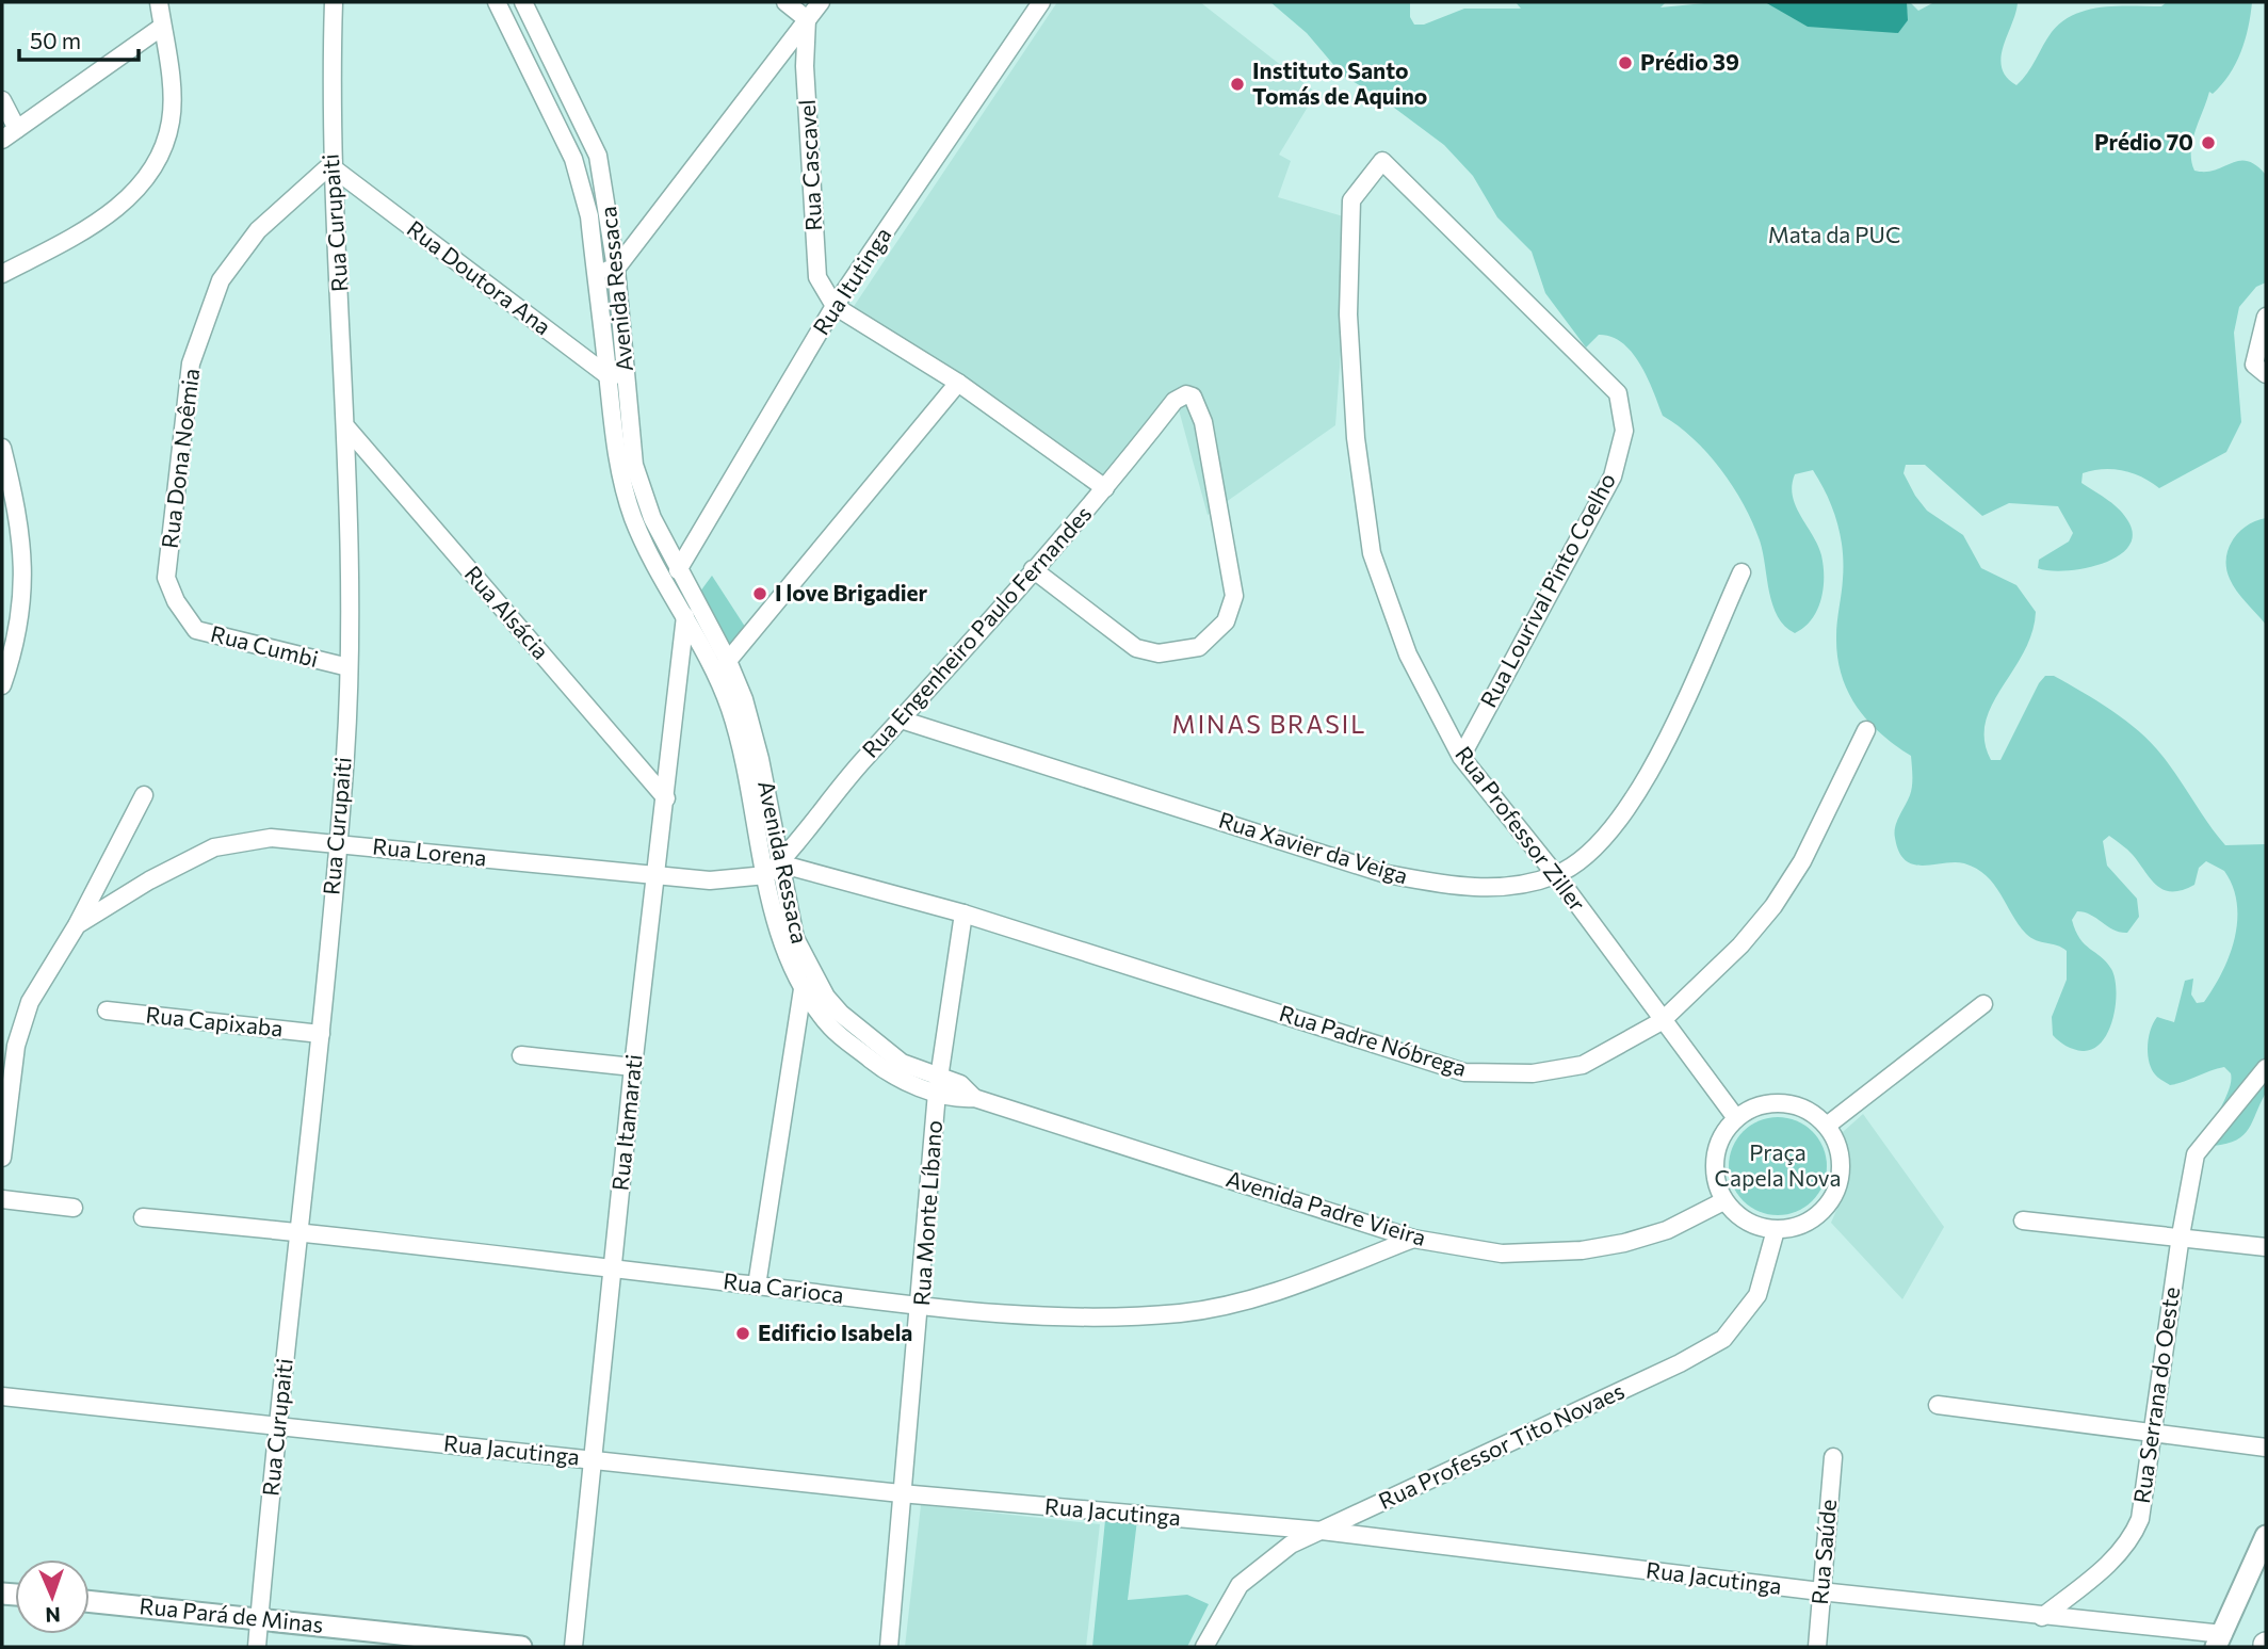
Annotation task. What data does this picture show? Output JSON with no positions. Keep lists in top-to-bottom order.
{
  "streets": {
    "main road": ["Rua Pará de Minas"],
    "street": [
      "Rua Cascavel",
      "Rua Curupaiti",
      "Rua Doutora Ana",
      "Rua Itutinga",
      "Avenida Ressaca",
      "Rua Dona Noêmia",
      "Rua Lourival Pinto Coelho",
      "Rua Alsácia",
      "Rua Engenheiro Paulo Fernandes",
      "Rua Cumbi",
      "Rua Professor Ziller",
      "Rua Xavier da Veiga",
      "Rua Lorena",
      "Rua Capixaba",
      "Rua Padre Nóbrega",
      "Rua Itamarati",
      "Avenida Padre Vieira",
      "Rua Monte Líbano",
      "Rua Carioca",
      "Rua Serrana do Oeste",
      "Rua Professor Tito Novaes",
      "Rua Jacutinga",
      "Rua Saúde"
    ]
  },
  "crossings": [
    ["Rua Cascavel", "Rua Itutinga"],
    ["Rua Curupaiti", "Rua Doutora Ana"],
    ["Rua Curupaiti", "Rua Dona Noêmia"],
    ["Rua Curupaiti", "Rua Alsácia"],
    ["Rua Curupaiti", "Rua Cumbi"],
    ["Rua Curupaiti", "Rua Lorena"],
    ["Rua Curupaiti", "Rua Capixaba"],
    ["Rua Curupaiti", "Rua Carioca"],
    ["Rua Curupaiti", "Rua Jacutinga"],
    ["Rua Curupaiti", "Rua Pará de Minas"],
    ["Rua Doutora Ana", "Avenida Ressaca"],
    ["Rua Doutora Ana", "Rua Dona Noêmia"],
    ["Rua Itutinga", "Avenida Ressaca"],
    ["Avenida Ressaca", "Rua Engenheiro Paulo Fernandes"],
    ["Avenida Ressaca", "Rua Lorena"],
    ["Avenida Ressaca", "Rua Padre Nóbrega"],
    ["Avenida Ressaca", "Rua Itamarati"],
    ["Avenida Ressaca", "Avenida Padre Vieira"],
    ["Avenida Ressaca", "Rua Monte Líbano"],
    ["Rua Dona Noêmia", "Rua Cumbi"],
    ["Rua Lourival Pinto Coelho", "Rua Professor Ziller"],
    ["Rua Alsácia", "Rua Itamarati"],
    ["Rua Engenheiro Paulo Fernandes", "Rua Xavier da Veiga"],
    ["Rua Engenheiro Paulo Fernandes", "Rua Lorena"],
    ["Rua Engenheiro Paulo Fernandes", "Rua Padre Nóbrega"],
    ["Rua Professor Ziller", "Rua Xavier da Veiga"],
    ["Rua Professor Ziller", "Rua Padre Nóbrega"],
    ["Rua Professor Ziller", "Avenida Padre Vieira"],
    ["Rua Professor Ziller", "Rua Professor Tito Novaes"],
    ["Rua Lorena", "Rua Padre Nóbrega"],
    ["Rua Lorena", "Rua Itamarati"],
    ["Rua Padre Nóbrega", "Rua Monte Líbano"],
    ["Rua Itamarati", "Rua Carioca"],
    ["Rua Itamarati", "Rua Jacutinga"],
    ["Avenida Padre Vieira", "Rua Carioca"],
    ["Avenida Padre Vieira", "Rua Professor Tito Novaes"],
    ["Rua Monte Líbano", "Rua Carioca"],
    ["Rua Monte Líbano", "Rua Jacutinga"],
    ["Rua Serrana do Oeste", "Rua Jacutinga"],
    ["Rua Professor Tito Novaes", "Rua Jacutinga"],
    ["Rua Jacutinga", "Rua Saúde"]
  ],
  "districts": ["MINAS BRASIL"],
  "parks": ["Mata da PUC", "Praça Capela Nova"],
  "places": [
    "Prédio 39",
    "Instituto Santo Tomás de Aquino",
    "Prédio 70",
    "I love Brigadier",
    "Edificio Isabela"
  ],
  "scale_bar": "50 m",
  "north": "bottom"
}
